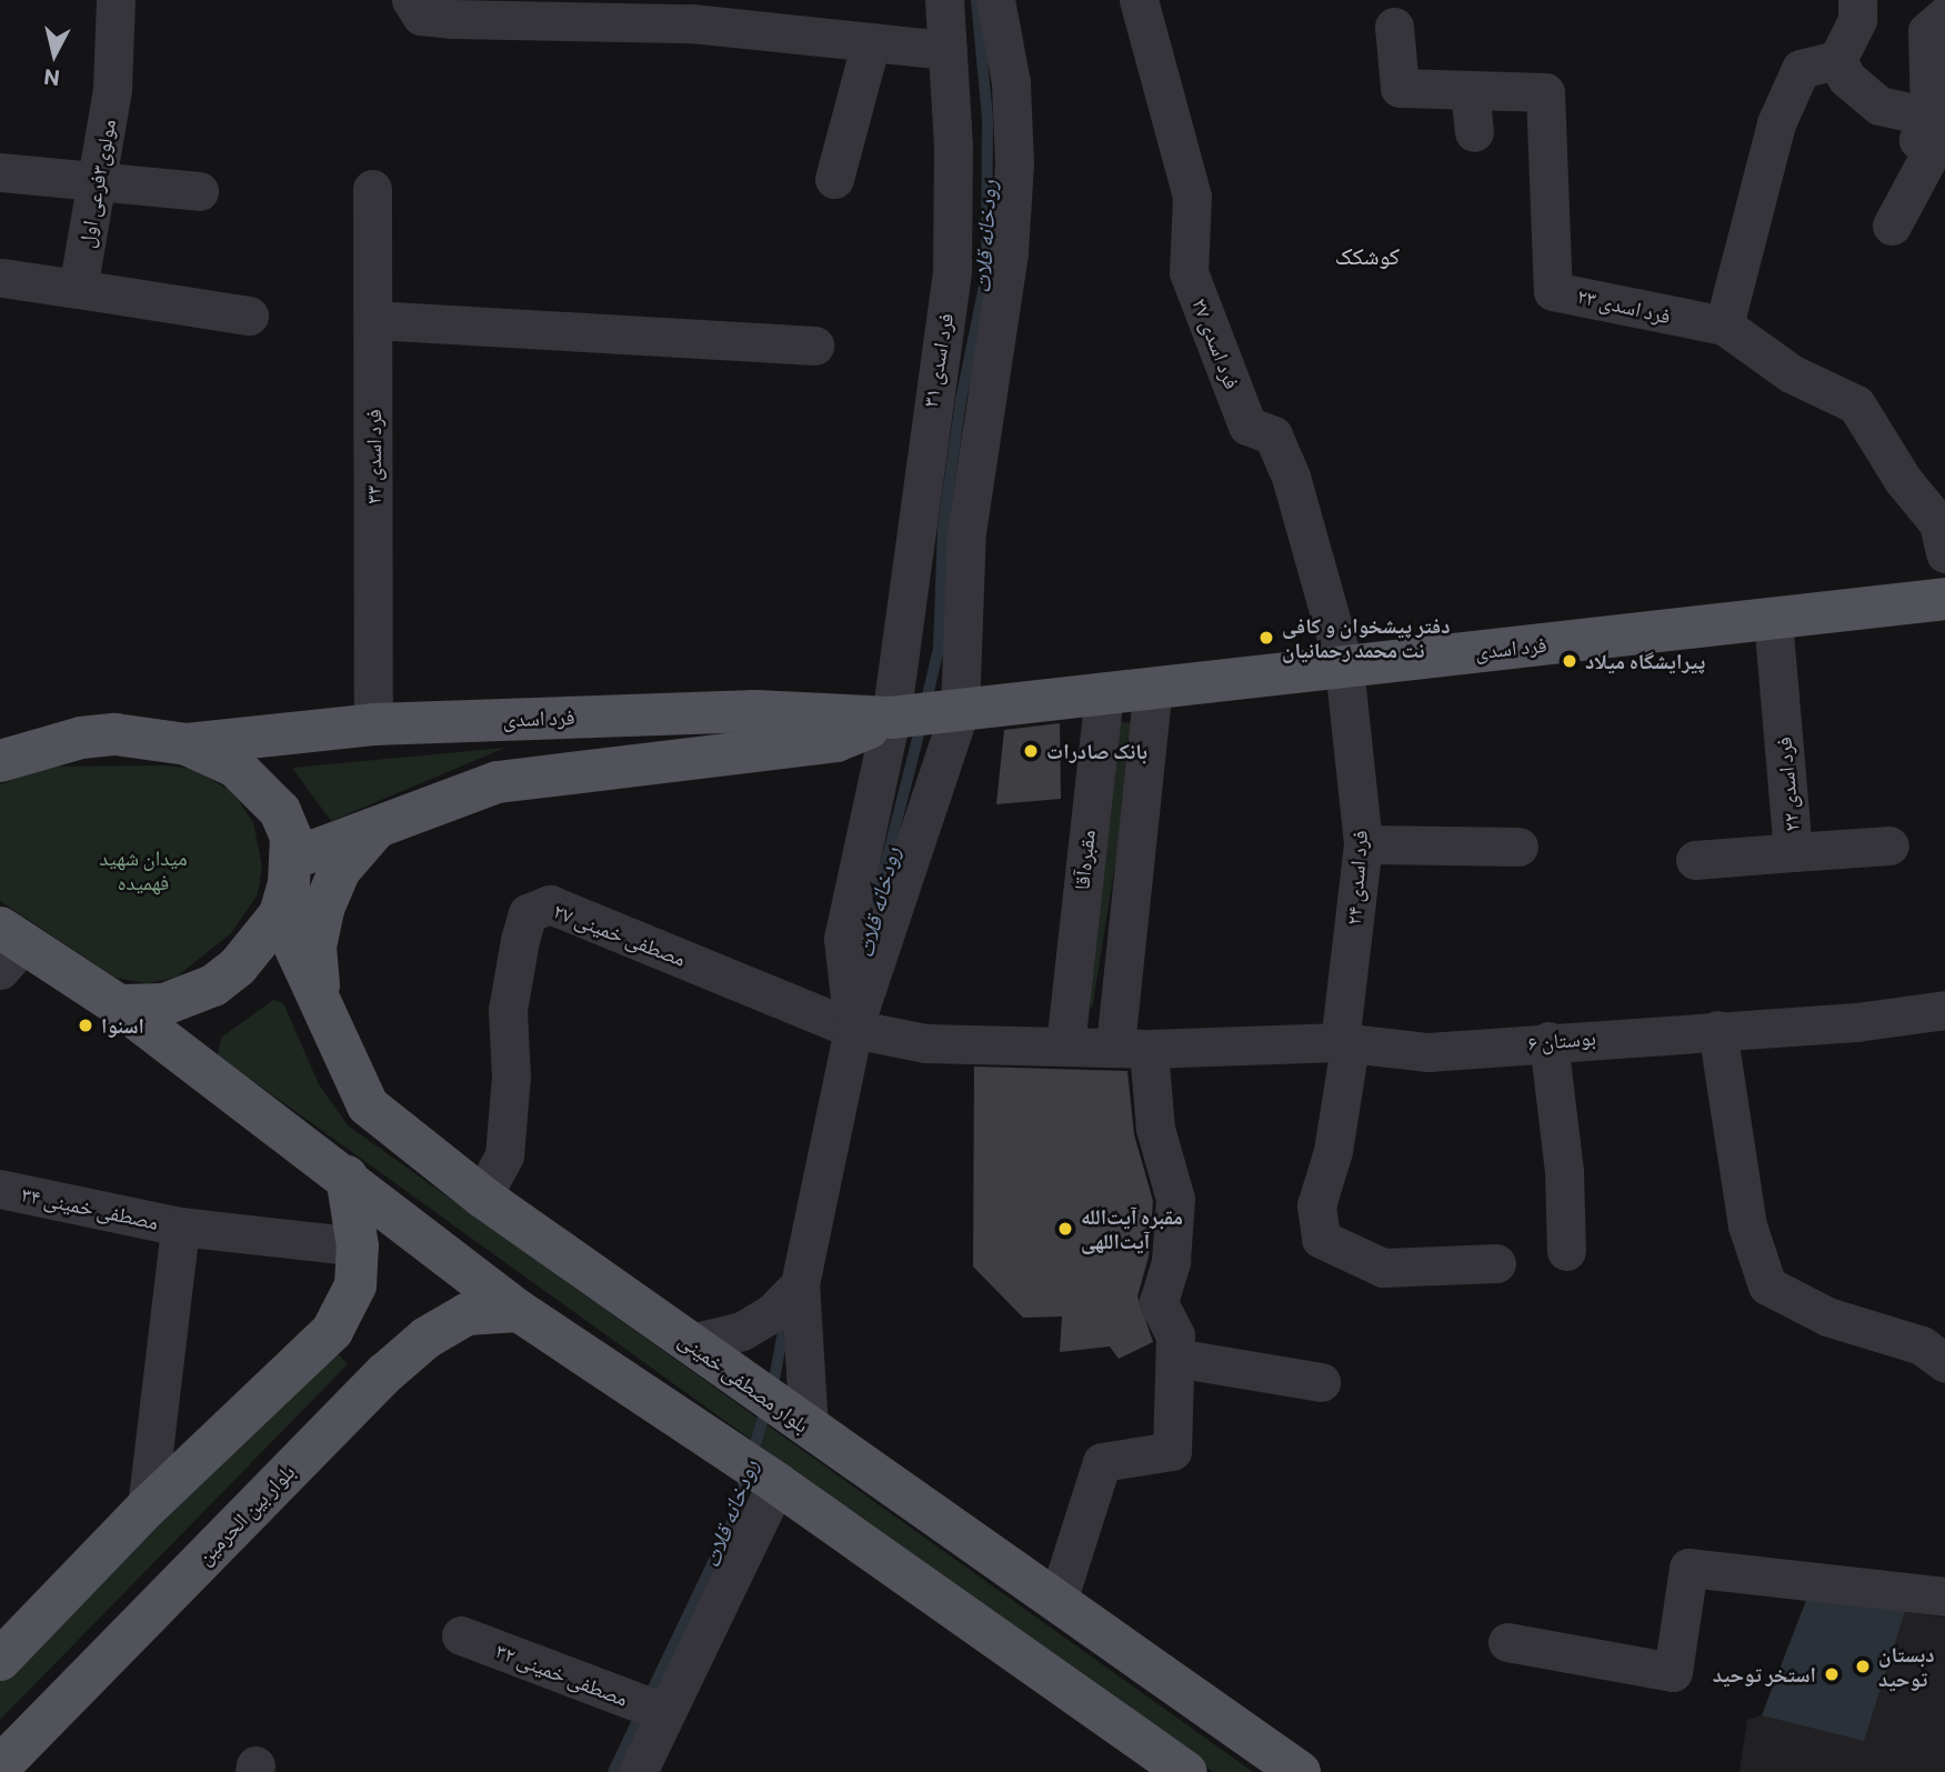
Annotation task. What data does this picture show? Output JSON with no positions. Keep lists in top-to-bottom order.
{
  "streets": {
    "main road": ["فرد اسدی", "بلوار مصطفی خمینی", "بلوار بین الحرمین"],
    "street": [
      "مولوی۳فرعی اول",
      "فرد اسدی ۲۳",
      "فرد اسدی ۲۷",
      "فرد اسدی ۳۱",
      "فرد اسدی ۳۳",
      "فرد اسدی ۲۲",
      "مقبره‌آقا",
      "فرد اسدی ۲۴",
      "مصطفی خمینی ۲۷",
      "بوستان ۶",
      "مصطفی خمینی ۳۴",
      "مصطفی خمینی ۳۲"
    ]
  },
  "crossings": [
    ["فرد اسدی ۲۷", "فرد اسدی"],
    ["فرد اسدی ۲۷", "فرد اسدی ۲۴"],
    ["فرد اسدی ۳۱", "فرد اسدی"],
    ["فرد اسدی ۳۱", "مصطفی خمینی ۲۷"],
    ["فرد اسدی ۳۳", "فرد اسدی"],
    ["فرد اسدی", "فرد اسدی ۲۲"],
    ["فرد اسدی", "مقبره‌آقا"],
    ["فرد اسدی", "فرد اسدی ۲۴"],
    ["فرد اسدی ۲۴", "بوستان ۶"],
    ["مصطفی خمینی ۲۷", "بلوار مصطفی خمینی"]
  ],
  "districts": ["کوشکک"],
  "water": ["رودخانه قلات"],
  "parks": ["میدان شهید فهمیده"],
  "places": [
    "دفتر پیشخوان و کافی نت محمد رحمانیان",
    "پیرایشگاه میلاد",
    "بانک صادرات",
    "اسنوا",
    "مقبره آیت‌الله آیت‌اللهی",
    "دبستان توحید",
    "استخر توحید"
  ],
  "north": "bottom"
}
